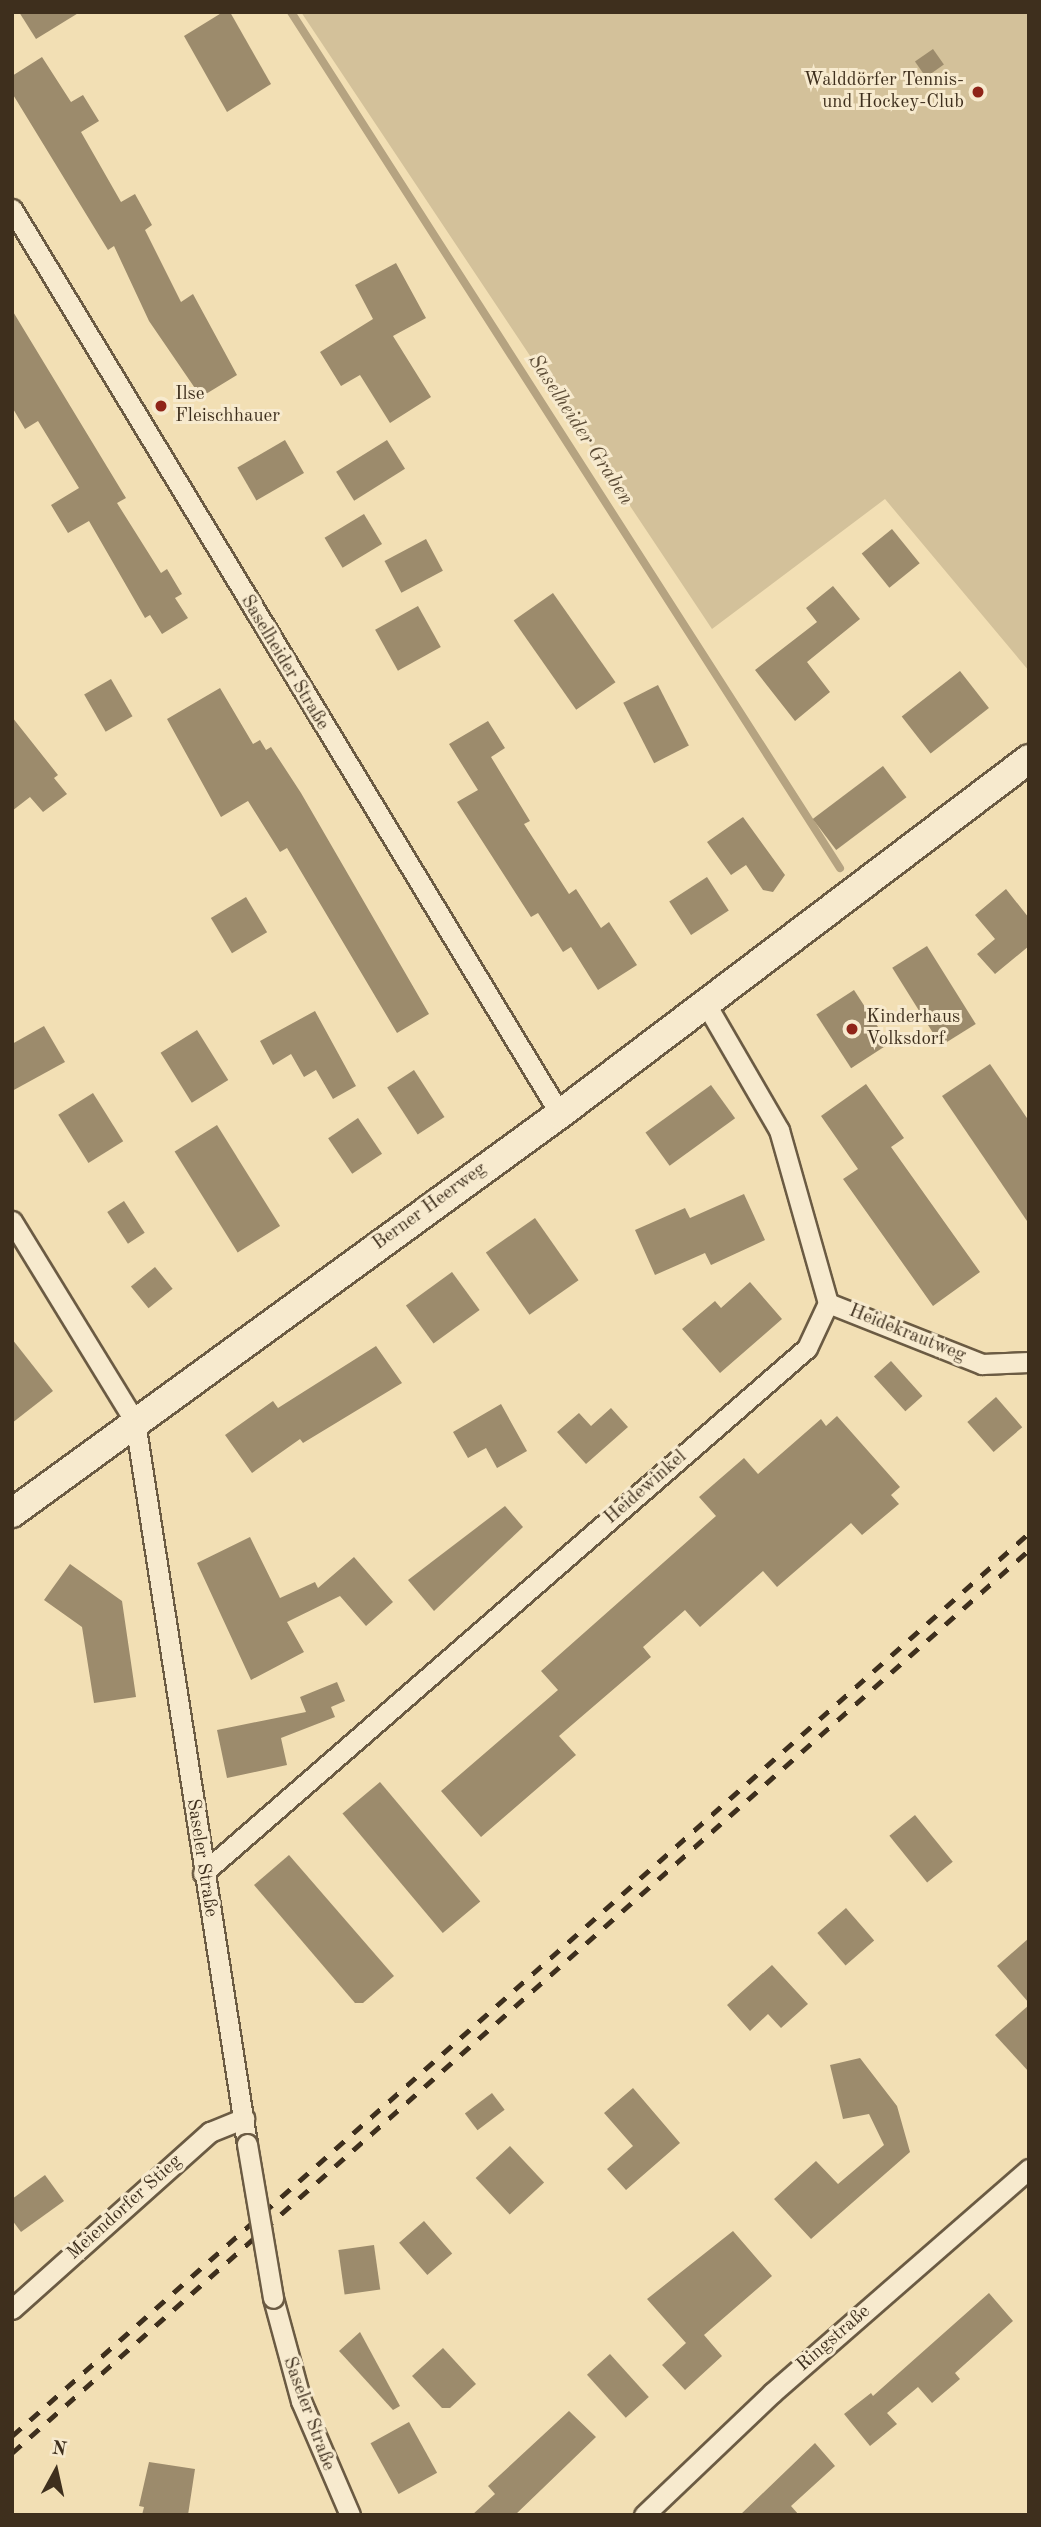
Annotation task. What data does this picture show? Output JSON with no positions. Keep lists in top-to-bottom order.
{
  "streets": {
    "main road": ["Berner Heerweg"],
    "street": [
      "Saselheider Straße",
      "Heidekrautweg",
      "Heidewinkel",
      "Saseler Straße",
      "Meiendorfer Stieg",
      "Ringstraße"
    ]
  },
  "crossings": [
    ["Saselheider Straße", "Berner Heerweg"],
    ["Berner Heerweg", "Saseler Straße"],
    ["Heidekrautweg", "Heidewinkel"],
    ["Heidewinkel", "Saseler Straße"],
    ["Saseler Straße", "Meiendorfer Stieg"]
  ],
  "water": ["Saselheider Graben"],
  "places": ["Walddörfer Tennis- und Hockey-Club", "Ilse Fleischhauer", "Kinderhaus Volksdorf"],
  "north": "top"
}
